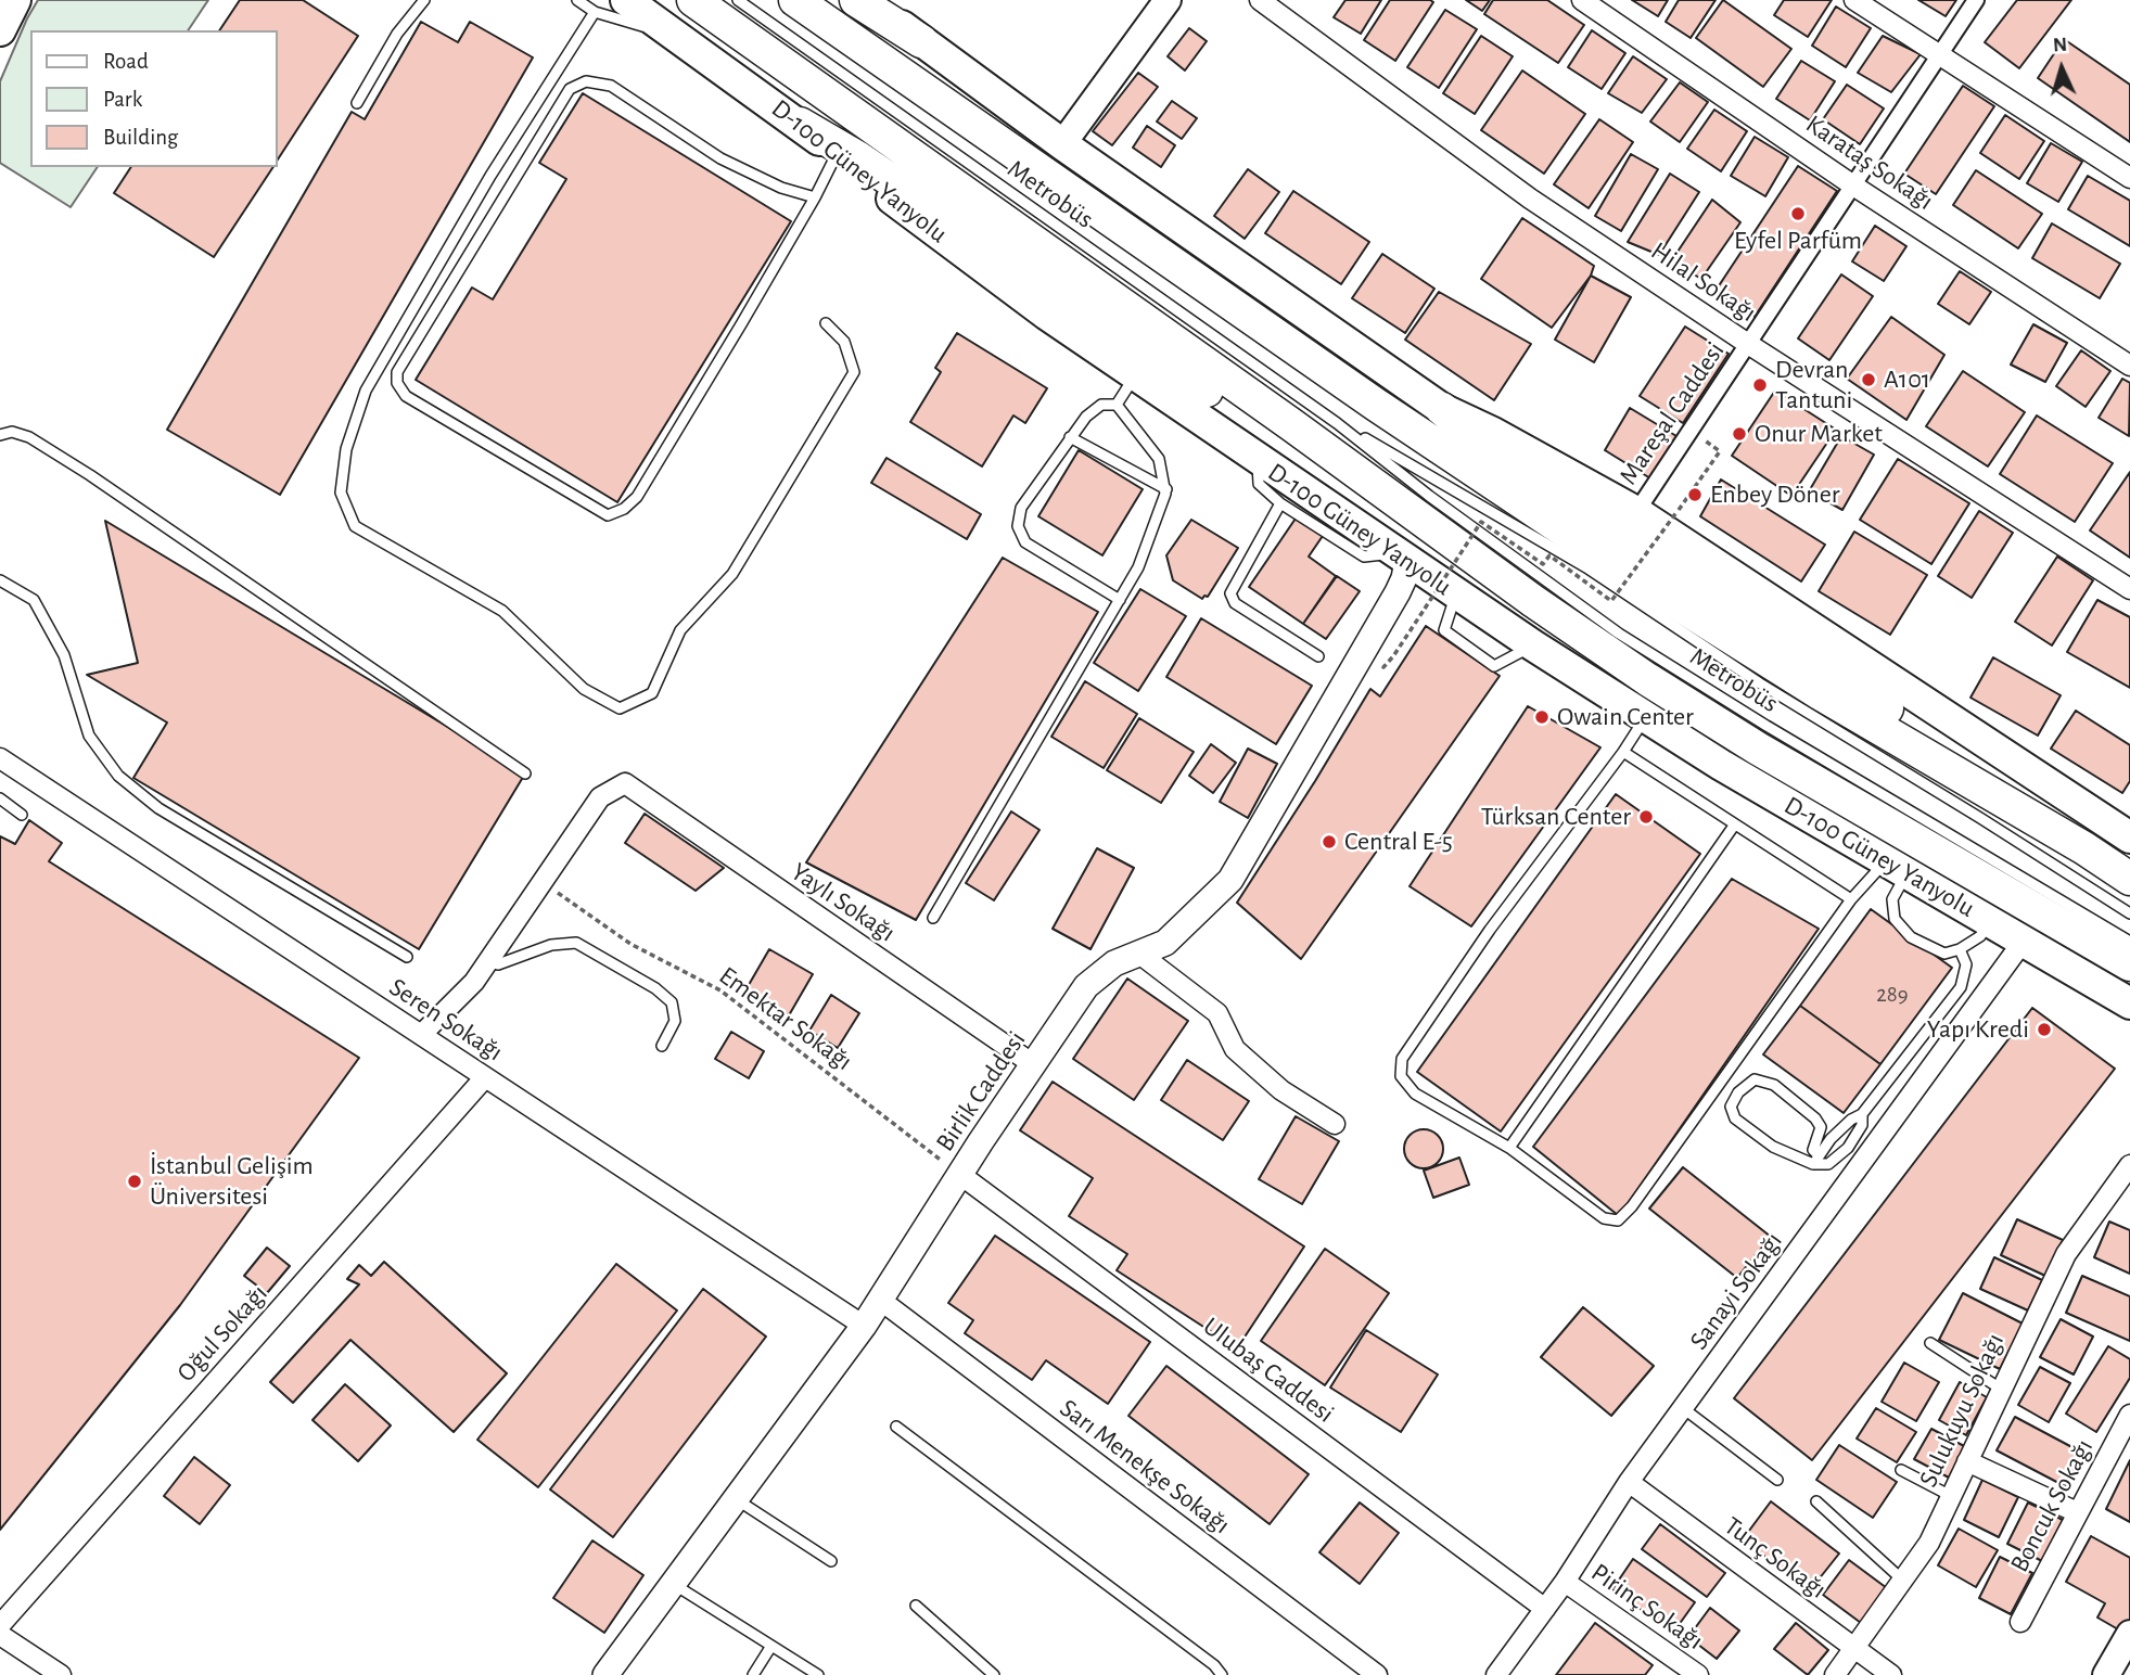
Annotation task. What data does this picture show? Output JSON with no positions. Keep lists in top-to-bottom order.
{
  "streets": {
    "main road": ["D-100 Güney Yanyolu"],
    "street": [
      "Karataş Sokağı",
      "Hilal Sokağı",
      "Mareşal Caddesi",
      "Yaylı Sokağı",
      "Seren Sokağı",
      "Birlik Caddesi",
      "Sanayi Sokağı",
      "Oğul Sokağı",
      "Ulubaş Caddesi",
      "Sulukuyu Sokağı",
      "Sarı Menekşe Sokağı",
      "Boncuk Sokağı",
      "Tunç Sokağı",
      "Pirinç Sokağı"
    ],
    "lane": ["Metrobüs"],
    "path": ["Emektar Sokağı"]
  },
  "crossings": [
    ["Karataş Sokağı", "Mareşal Caddesi"],
    ["D-100 Güney Yanyolu", "Birlik Caddesi"],
    ["D-100 Güney Yanyolu", "Sanayi Sokağı"],
    ["Hilal Sokağı", "Mareşal Caddesi"],
    ["Yaylı Sokağı", "Emektar Sokağı"],
    ["Yaylı Sokağı", "Birlik Caddesi"],
    ["Emektar Sokağı", "Birlik Caddesi"],
    ["Emektar Sokağı", "Ulubaş Caddesi"],
    ["Seren Sokağı", "Birlik Caddesi"],
    ["Seren Sokağı", "Oğul Sokağı"],
    ["Birlik Caddesi", "Ulubaş Caddesi"],
    ["Birlik Caddesi", "Sarı Menekşe Sokağı"],
    ["Sanayi Sokağı", "Ulubaş Caddesi"],
    ["Sanayi Sokağı", "Tunç Sokağı"],
    ["Sanayi Sokağı", "Pirinç Sokağı"],
    ["Sulukuyu Sokağı", "Tunç Sokağı"]
  ],
  "places": [
    "Eyfel Parfüm",
    "A101",
    "Devran Tantuni",
    "Onur Market",
    "Enbey Döner",
    "Owain Center",
    "Türksan Center",
    "Central E-5",
    "Yapı Kredi",
    "İstanbul Gelişim Üniversitesi"
  ],
  "house_numbers": ["289"],
  "legend": ["Road", "Park", "Building"],
  "north": "top"
}
